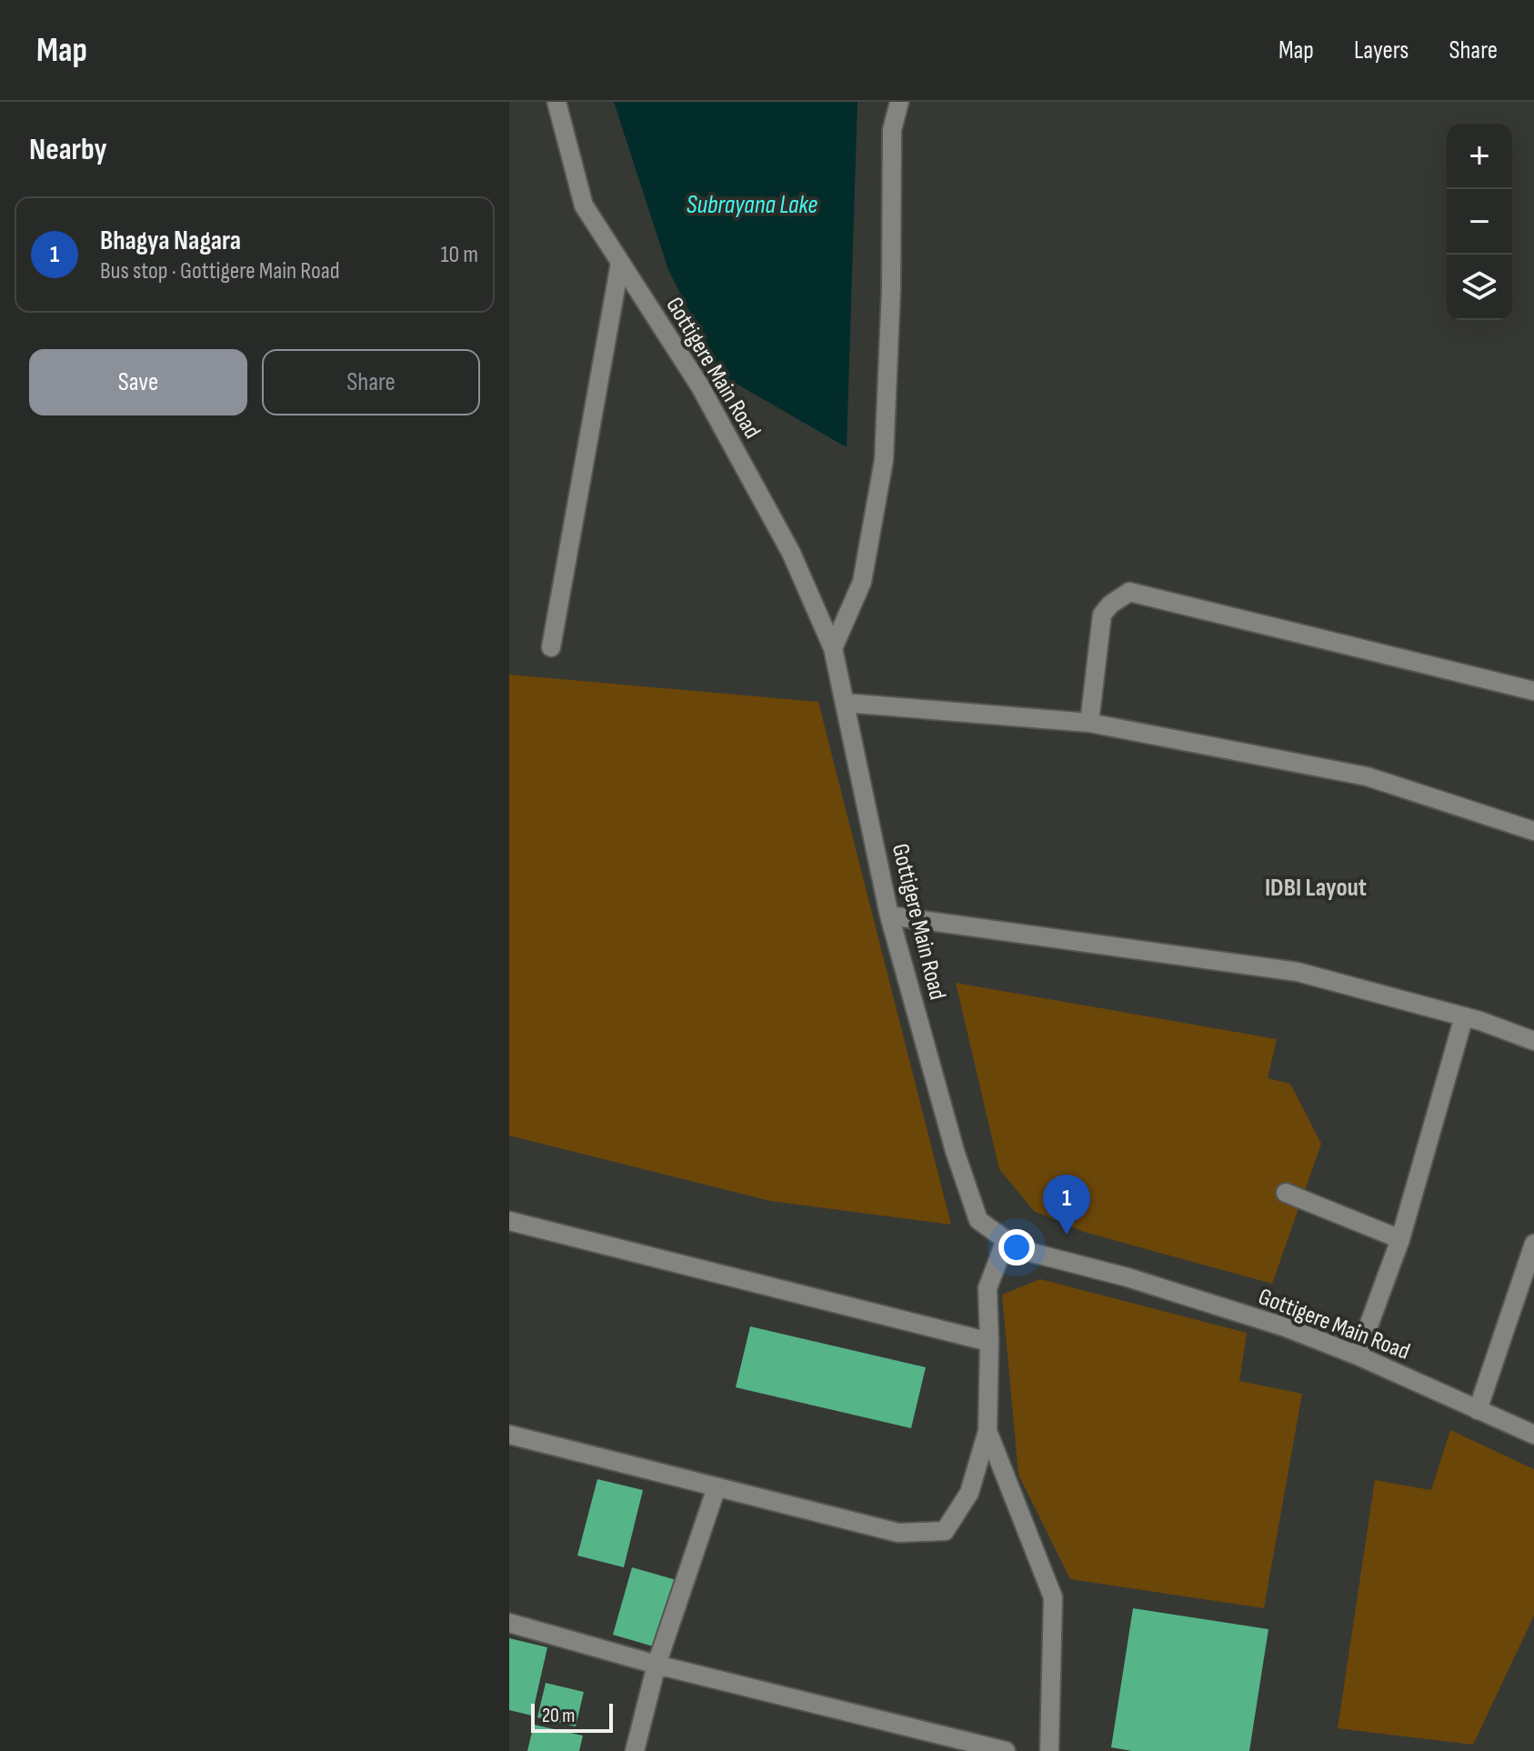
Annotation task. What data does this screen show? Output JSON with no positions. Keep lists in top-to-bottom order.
{
  "streets": {
    "street": ["Gottigere Main Road"]
  },
  "districts": ["IDBI Layout"],
  "water": ["Subrayana Lake"],
  "scale_bar": "20 m",
  "page": {
    "header": "Map",
    "nav": ["Map", "Layers", "Share"],
    "heading": "Nearby",
    "map_buttons": ["+", "−"],
    "list": [
      {
        "mark": "1",
        "name": "Bhagya Nagara",
        "note": "Bus stop · Gottigere Main Road",
        "value": "10 m"
      }
    ],
    "buttons": ["Save", "Share"],
    "pins": "1",
    "scale": "20 m"
  }
}
